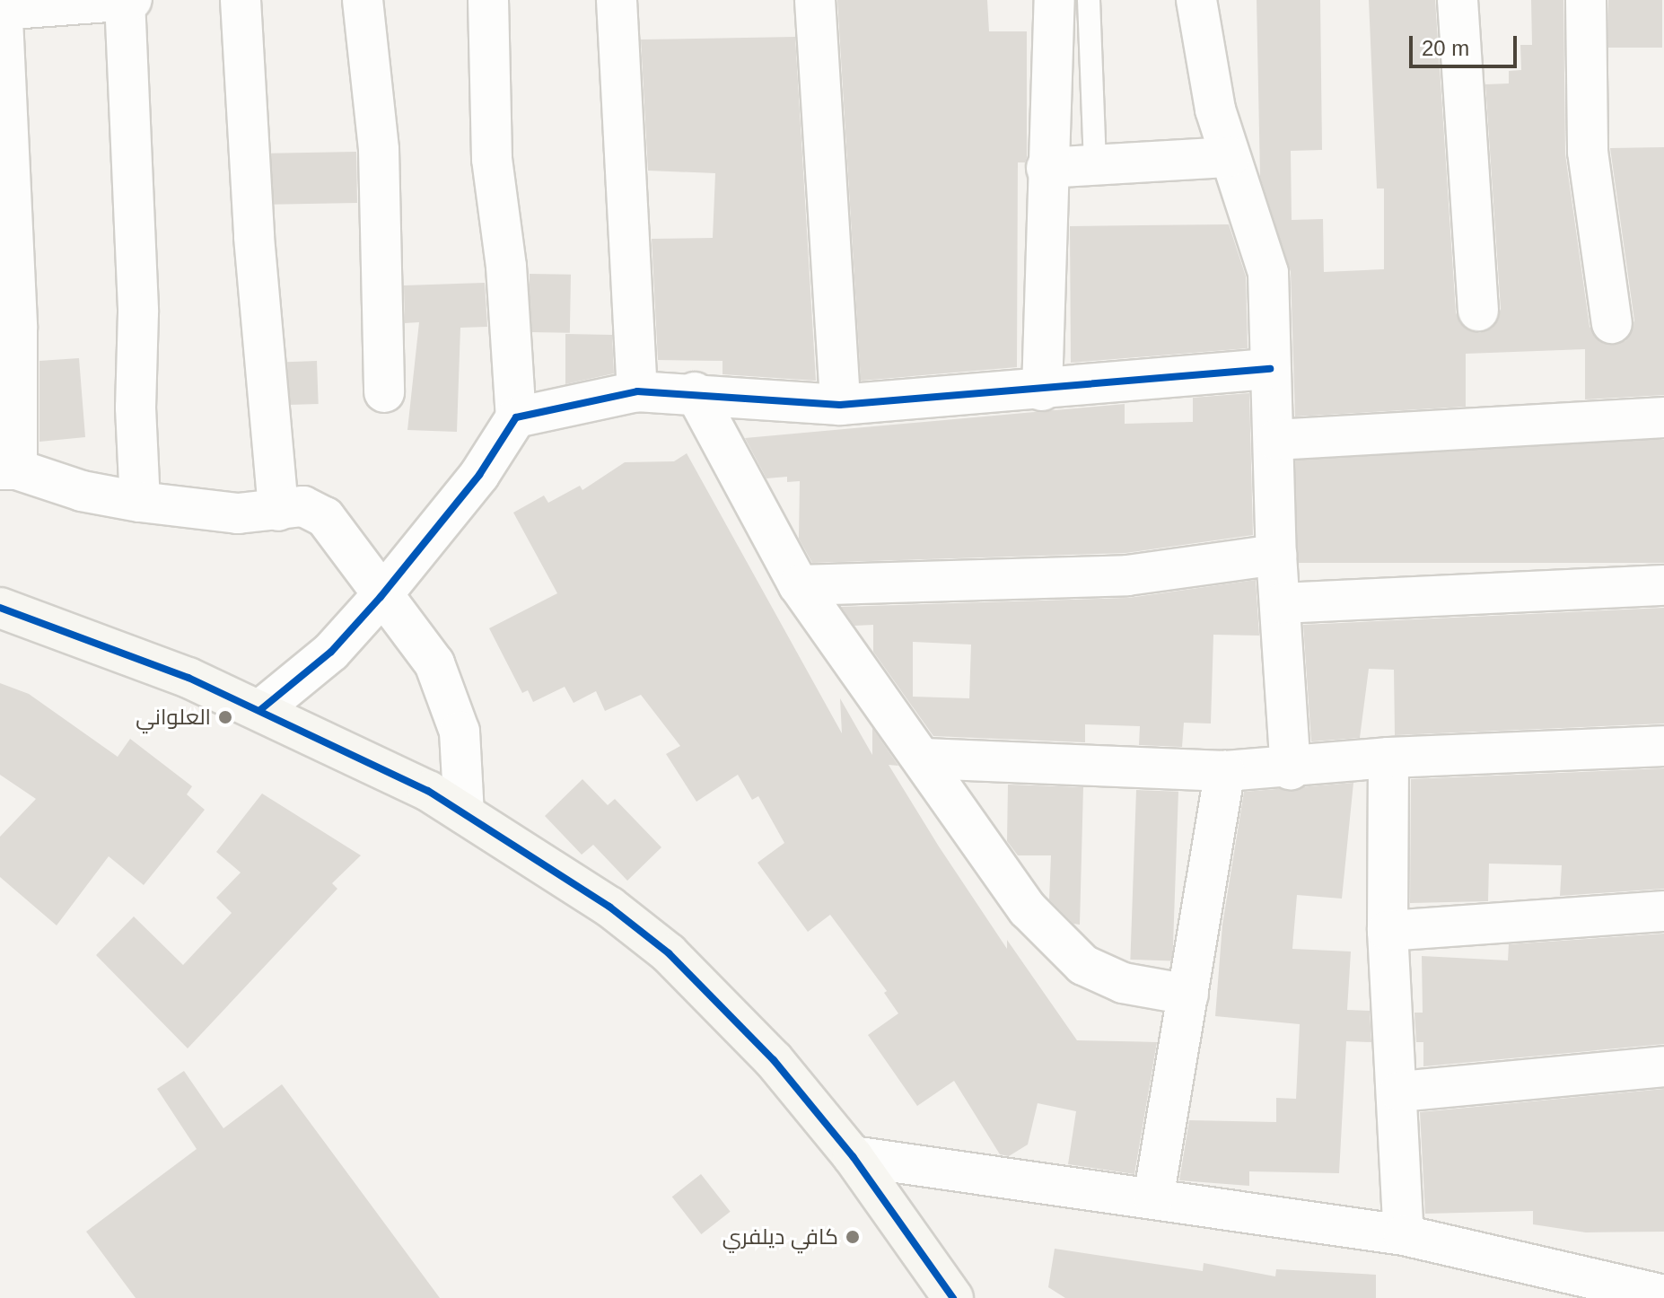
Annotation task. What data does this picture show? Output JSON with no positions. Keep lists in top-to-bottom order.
{
  "places": ["العلواني", "كافي ديلفري"],
  "scale_bar": "20 m"
}
